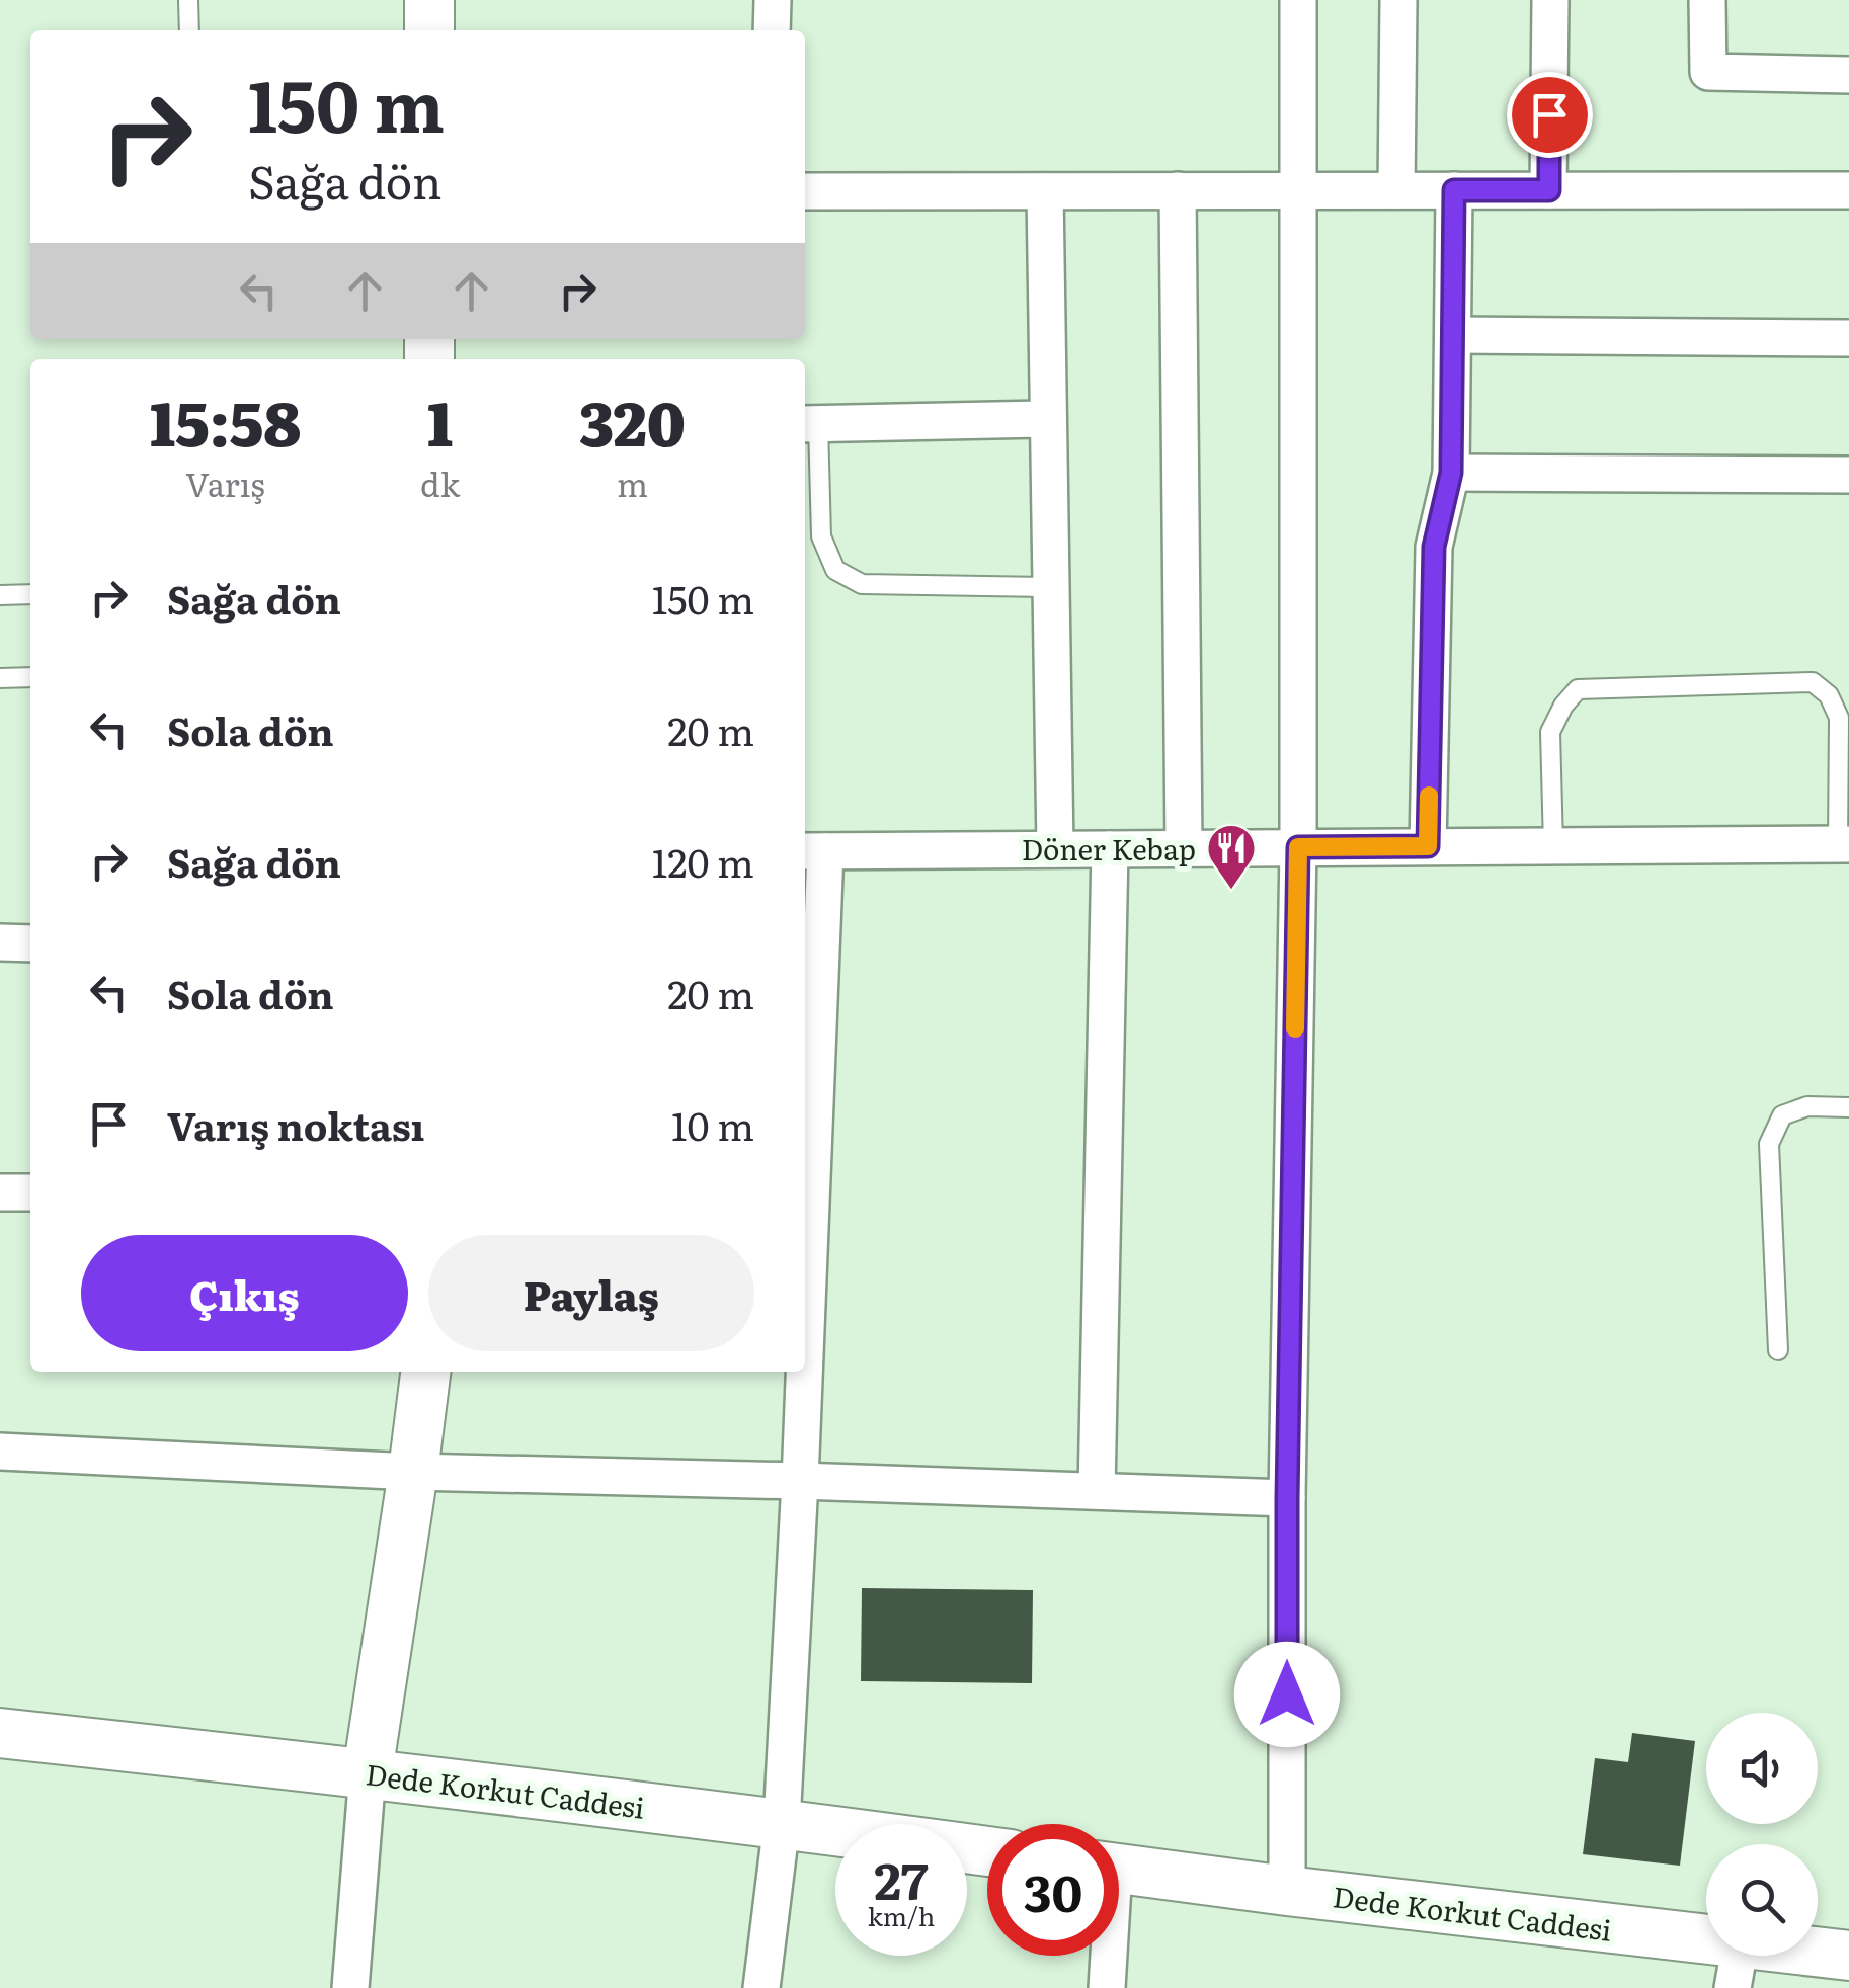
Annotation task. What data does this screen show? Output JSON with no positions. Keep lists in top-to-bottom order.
{
  "streets": {
    "main road": ["Dede Korkut Caddesi"]
  },
  "places": {
    "restaurant": ["Döner Kebap"]
  },
  "page": {
    "turn": ["150 m", "Sağa dön"],
    "eta": [
      "15:58",
      "Varış",
      "1",
      "dk",
      "320",
      "m"
    ],
    "list": [
      {
        "name": "Sağa dön",
        "value": "150 m"
      },
      {
        "name": "Sola dön",
        "value": "20 m"
      },
      {
        "name": "Sağa dön",
        "value": "120 m"
      },
      {
        "name": "Sola dön",
        "value": "20 m"
      },
      {
        "name": "Varış noktası",
        "value": "10 m"
      }
    ],
    "buttons": ["Çıkış", "Paylaş"],
    "speed": "27 km/h",
    "limit": "30"
  }
}
